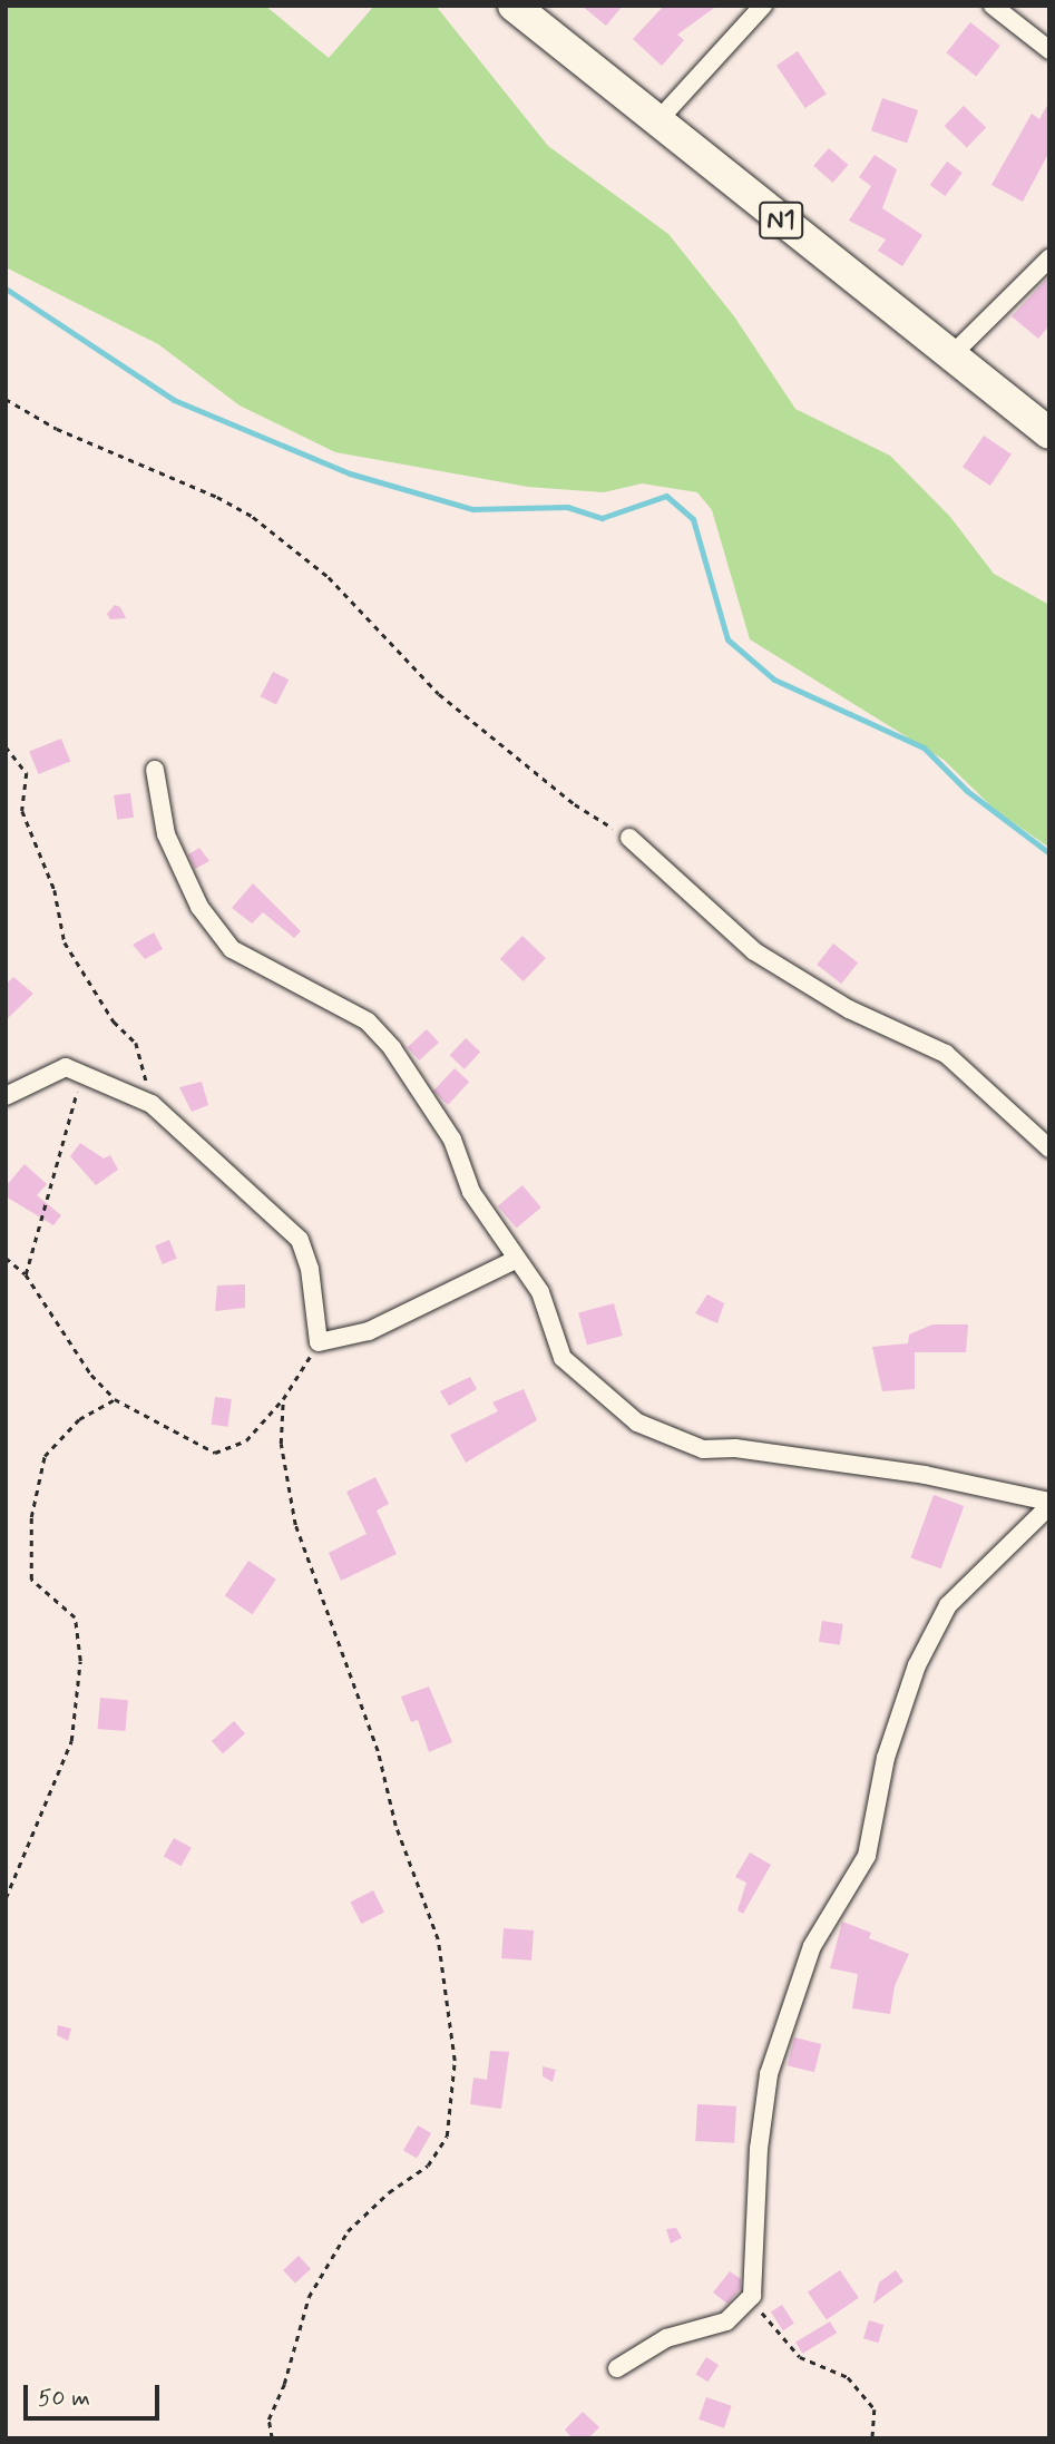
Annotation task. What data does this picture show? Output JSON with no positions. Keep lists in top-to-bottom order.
{
  "streets": {
    "highway": ["N1"]
  },
  "scale_bar": "50 m"
}
